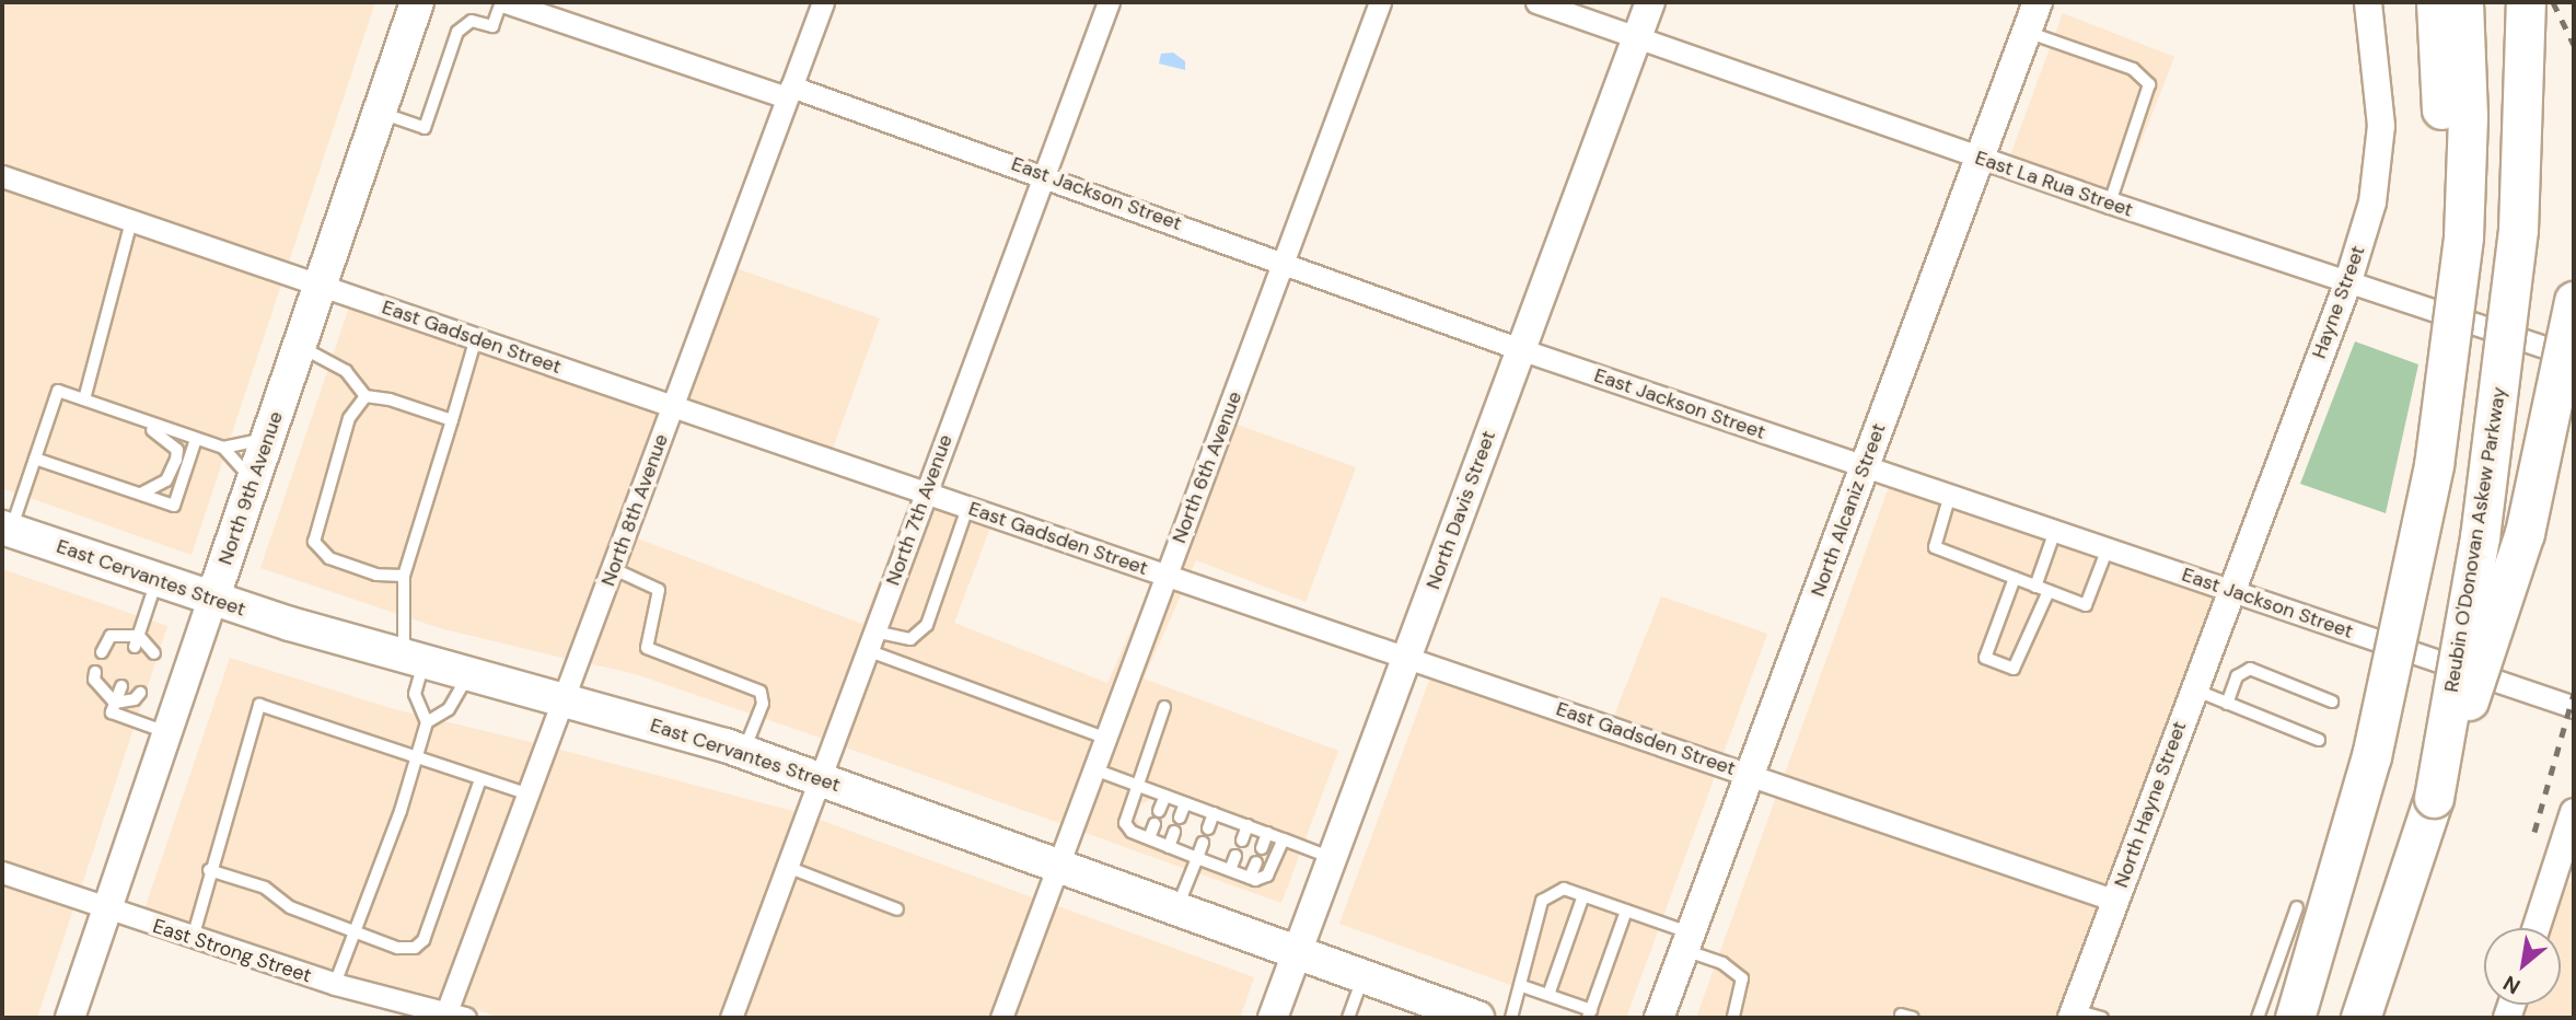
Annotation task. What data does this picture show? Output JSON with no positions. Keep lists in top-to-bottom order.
{
  "streets": {
    "highway": ["Reubin O'Donovan Askew Parkway"],
    "main road": [
      "North 9th Avenue",
      "North Davis Street",
      "North Alcaniz Street",
      "East Cervantes Street"
    ],
    "street": [
      "East La Rua Street",
      "East Jackson Street",
      "Hayne Street",
      "East Gadsden Street",
      "North 6th Avenue",
      "North 8th Avenue",
      "North 7th Avenue",
      "North Hayne Street",
      "East Strong Street"
    ]
  },
  "crossings": [
    ["East La Rua Street", "Hayne Street"],
    ["East La Rua Street", "North Davis Street"],
    ["East La Rua Street", "North Alcaniz Street"],
    ["East Jackson Street", "Hayne Street"],
    ["East Jackson Street", "North 6th Avenue"],
    ["East Jackson Street", "North 8th Avenue"],
    ["East Jackson Street", "North 7th Avenue"],
    ["East Jackson Street", "North Davis Street"],
    ["East Jackson Street", "North Alcaniz Street"],
    ["East Jackson Street", "North Hayne Street"],
    ["Hayne Street", "North Hayne Street"],
    ["East Gadsden Street", "North 6th Avenue"],
    ["East Gadsden Street", "North 9th Avenue"],
    ["East Gadsden Street", "North 8th Avenue"],
    ["East Gadsden Street", "North 7th Avenue"],
    ["East Gadsden Street", "North Davis Street"],
    ["East Gadsden Street", "North Alcaniz Street"],
    ["East Gadsden Street", "North Hayne Street"],
    ["North 6th Avenue", "East Cervantes Street"],
    ["North 9th Avenue", "East Cervantes Street"],
    ["North 9th Avenue", "East Strong Street"],
    ["North 8th Avenue", "East Cervantes Street"],
    ["North 8th Avenue", "East Strong Street"],
    ["North 7th Avenue", "East Cervantes Street"],
    ["North Davis Street", "East Cervantes Street"]
  ],
  "north": "bottom left"
}
